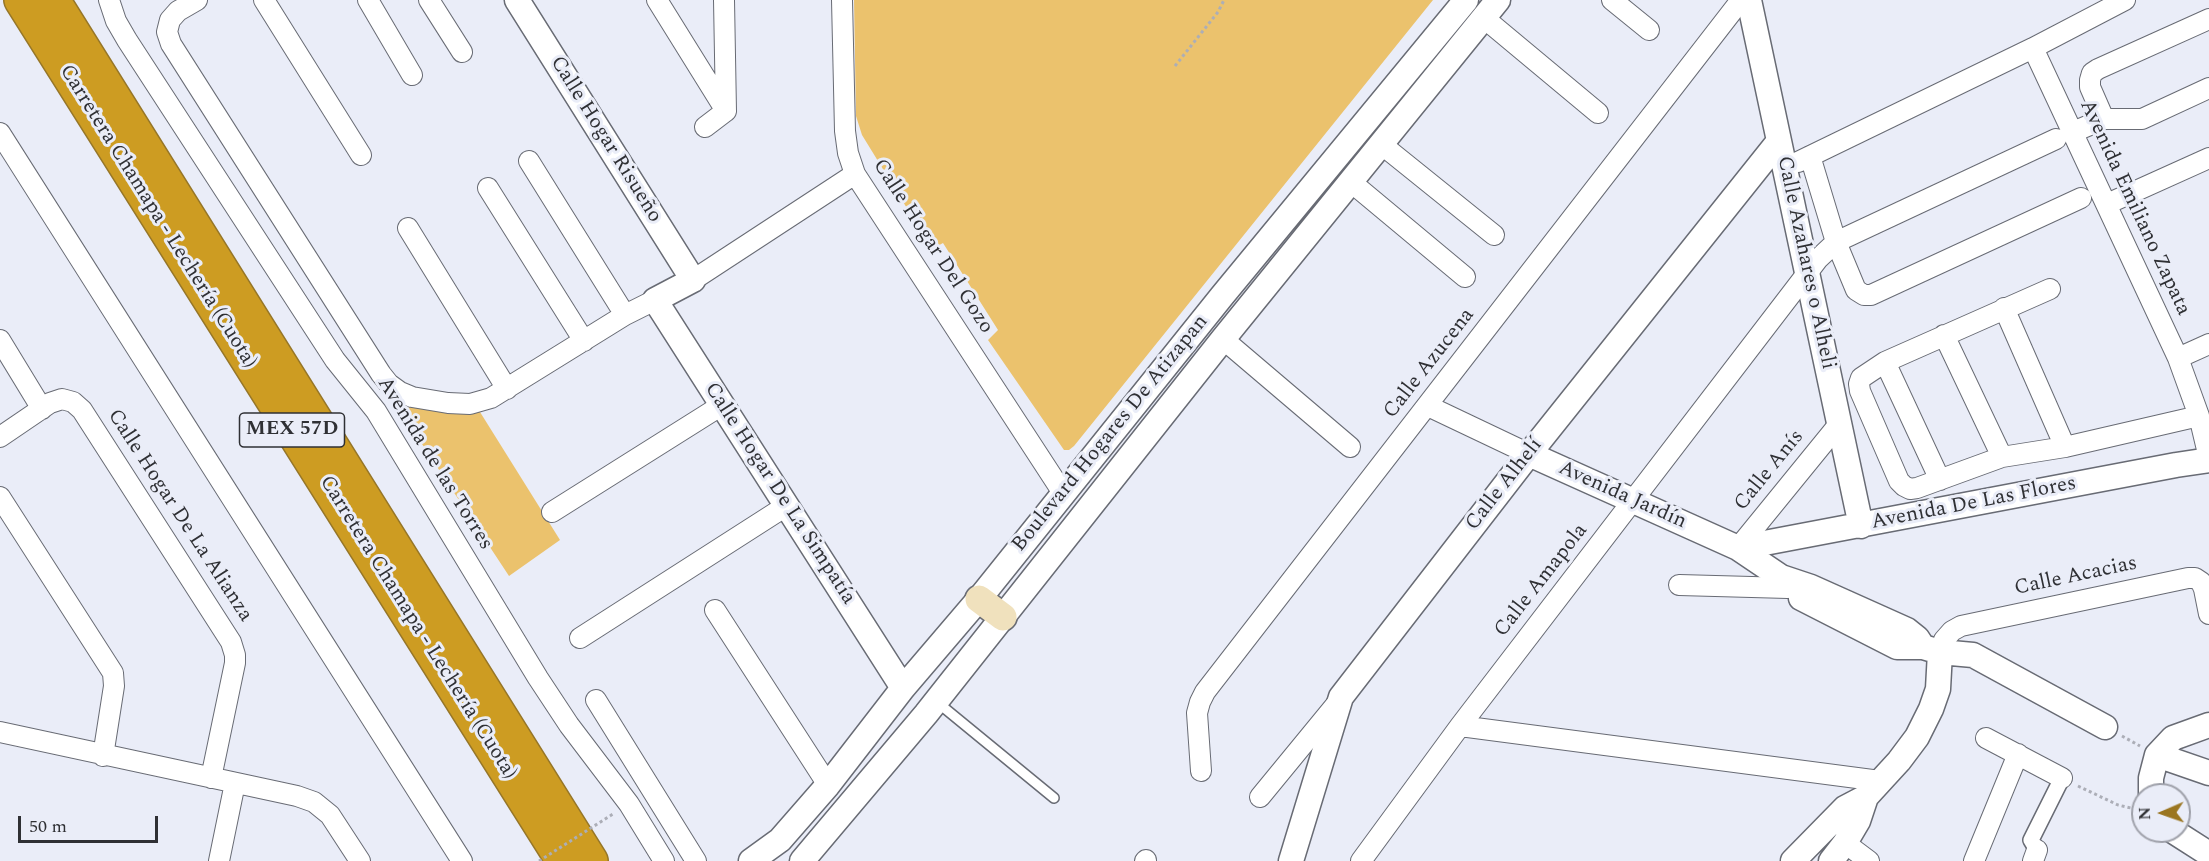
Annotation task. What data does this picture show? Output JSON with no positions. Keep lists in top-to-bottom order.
{
  "streets": {
    "highway": ["Carretera Chamapa - Lechería (Cuota)", "MEX 57D"],
    "street": [
      "Calle Hogar Risueño",
      "Avenida Emiliano Zapata",
      "Calle Hogar Del Gozo",
      "Calle Azahares o Alheli",
      "Calle Azucena",
      "Boulevard Hogares De Atizapan",
      "Avenida de las Torres",
      "Calle Anís",
      "Calle Alhelí",
      "Calle Hogar De La Simpatía",
      "Avenida Jardín",
      "Avenida De Las Flores",
      "Calle Hogar De La Alianza",
      "Calle Acacias",
      "Calle Amapola"
    ]
  },
  "crossings": [
    ["Avenida Emiliano Zapata", "Avenida De Las Flores"],
    ["Calle Hogar Del Gozo", "Boulevard Hogares De Atizapan"],
    ["Calle Azahares o Alheli", "Calle Anís"],
    ["Calle Azahares o Alheli", "Calle Alhelí"],
    ["Calle Azahares o Alheli", "Avenida De Las Flores"],
    ["Calle Azahares o Alheli", "Calle Amapola"],
    ["Calle Azucena", "Avenida Jardín"],
    ["Boulevard Hogares De Atizapan", "Calle Hogar De La Simpatía"],
    ["Calle Anís", "Avenida Jardín"],
    ["Calle Anís", "Avenida De Las Flores"],
    ["Calle Alhelí", "Avenida Jardín"],
    ["Avenida Jardín", "Avenida De Las Flores"],
    ["Avenida Jardín", "Calle Acacias"],
    ["Avenida Jardín", "Calle Amapola"]
  ],
  "scale_bar": "50 m",
  "north": "left"
}
